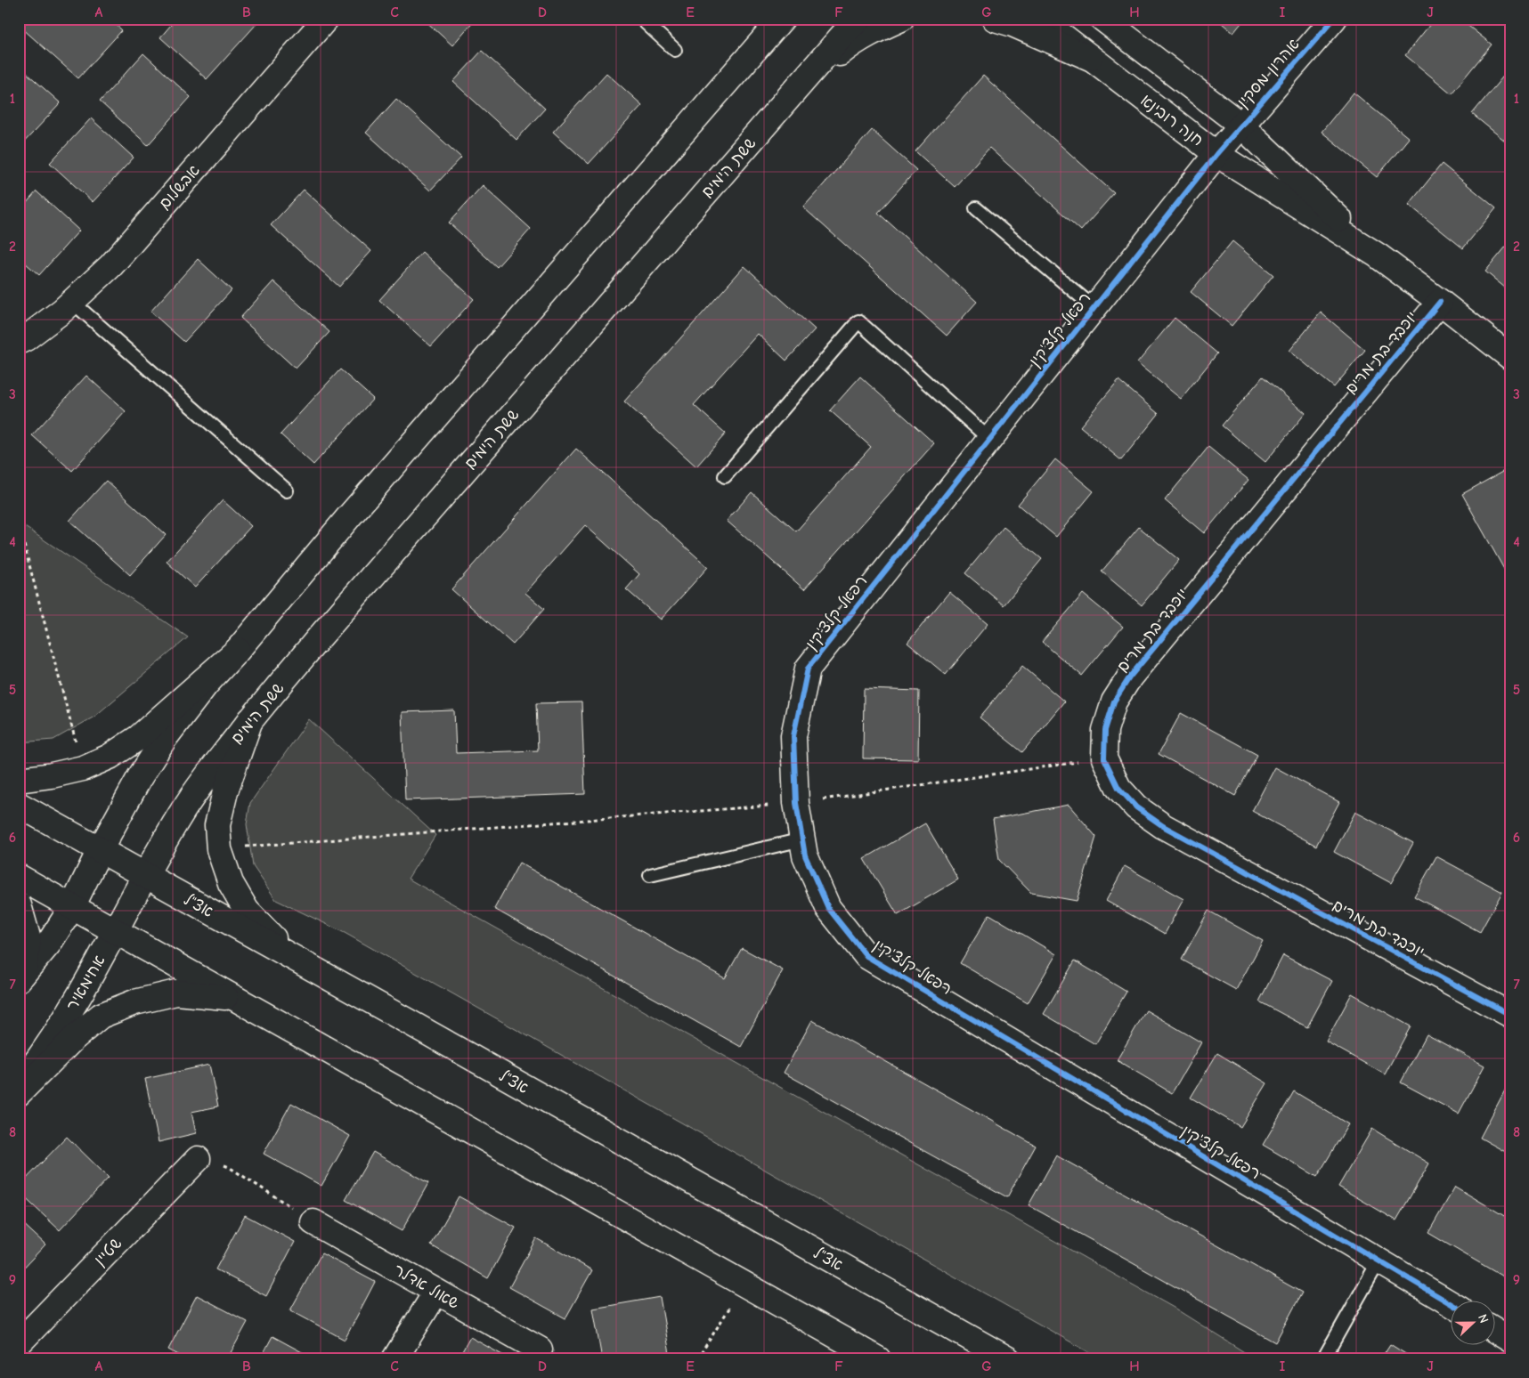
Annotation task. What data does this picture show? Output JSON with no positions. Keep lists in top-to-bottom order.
{
  "streets": {
    "main road": [
      "אהרון מסקין",
      "חנה רובינא",
      "ששת הימים",
      "אבשלום",
      "רפאל קלצ'קין",
      "יוכבד בת מרים",
      "אצ\"ל",
      "אחימאיר",
      "שטיין",
      "שאול אדלר"
    ]
  },
  "crossings": [
    ["אהרון מסקין", "חנה רובינא"],
    ["אהרון מסקין", "רפאל קלצ'קין"],
    ["חנה רובינא", "רפאל קלצ'קין"],
    ["חנה רובינא", "יוכבד בת מרים"],
    ["ששת הימים", "אצ\"ל"],
    ["ששת הימים", "אחימאיר"],
    ["אצ\"ל", "אחימאיר"]
  ],
  "north": "right",
  "grid": {
    "columns": [
      "A",
      "B",
      "C",
      "D",
      "E",
      "F",
      "G",
      "H",
      "I",
      "J"
    ],
    "rows": [
      "1",
      "2",
      "3",
      "4",
      "5",
      "6",
      "7",
      "8",
      "9"
    ]
  }
}
